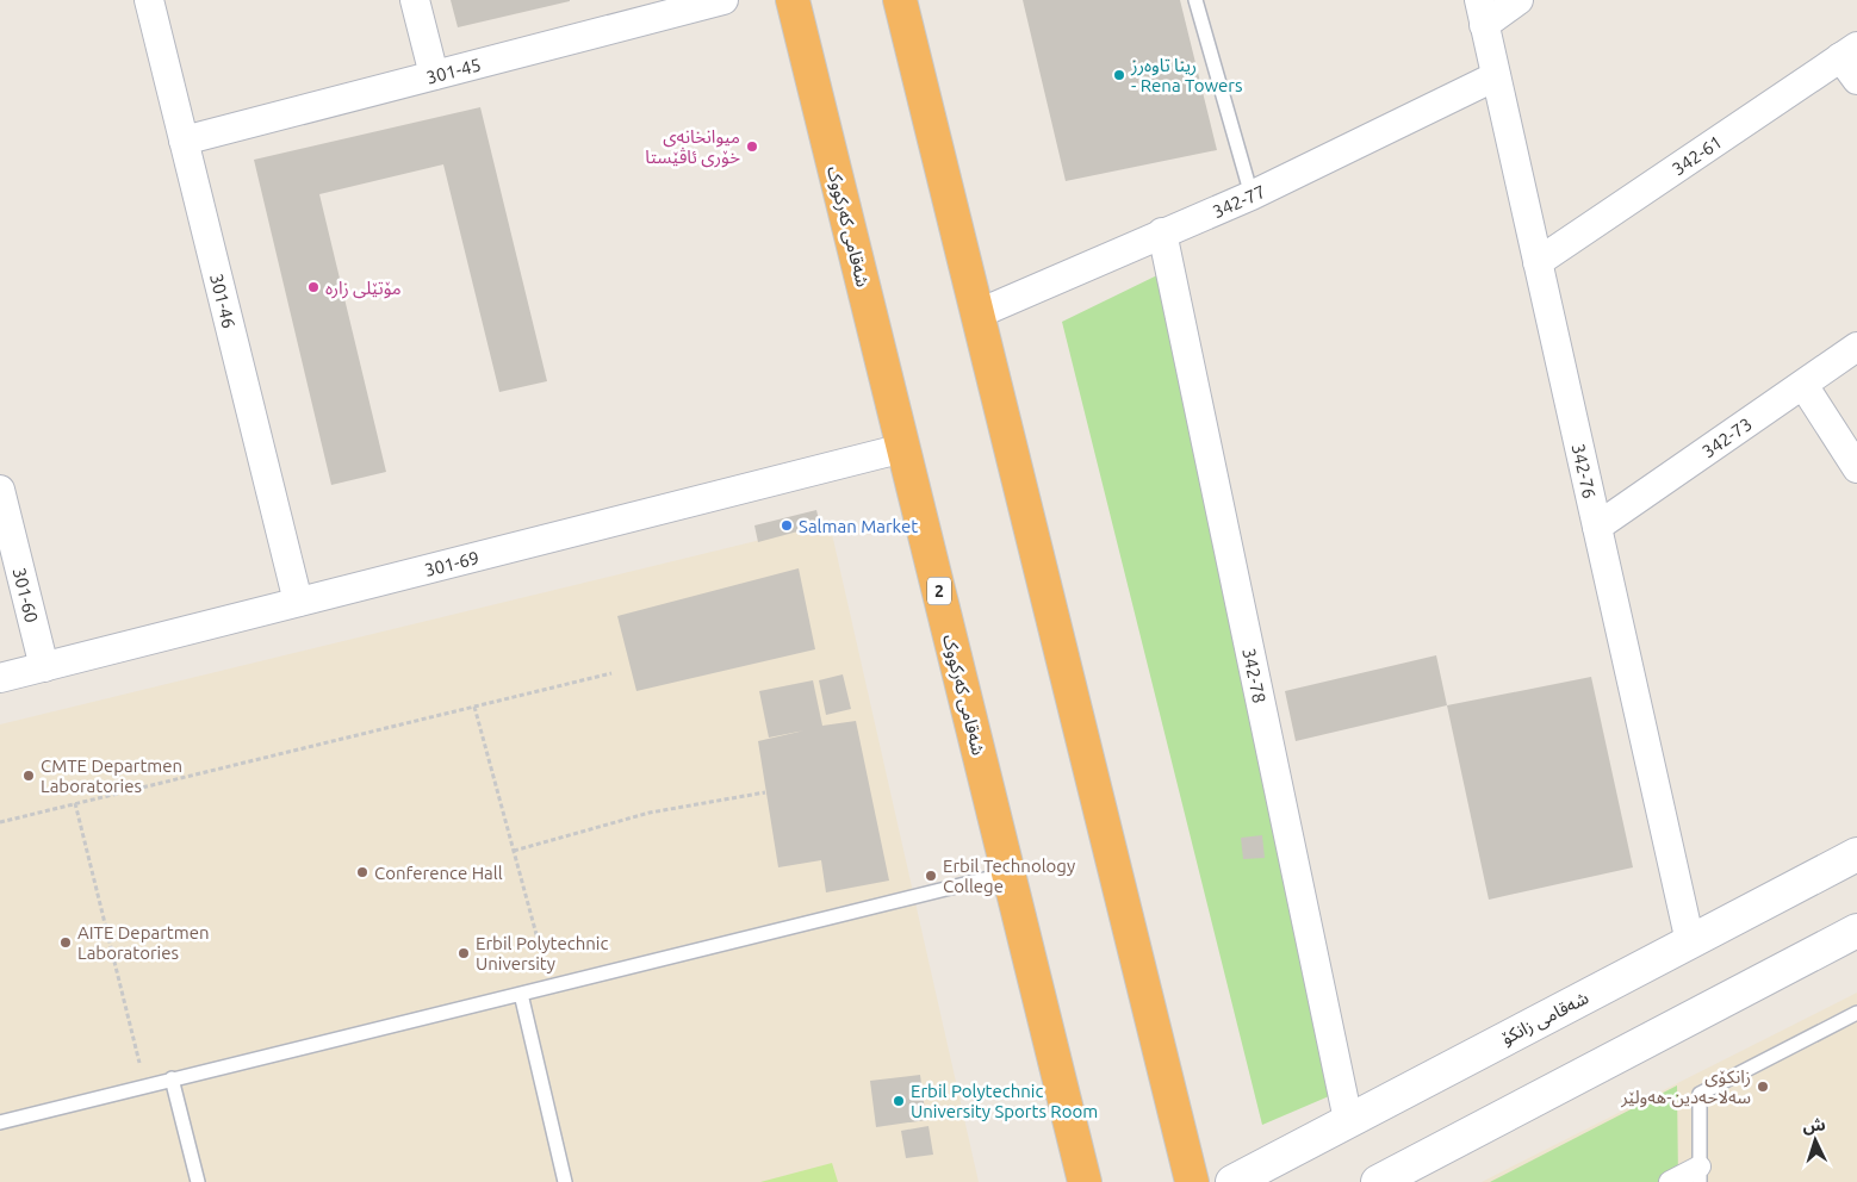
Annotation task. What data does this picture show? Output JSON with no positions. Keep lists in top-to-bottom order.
{
  "streets": {
    "highway": ["شەقامی کەرکووک", "2"],
    "main road": ["شەقامی زانکۆ"],
    "street": [
      "301-45",
      "342-61",
      "342-77",
      "301-46",
      "342-73",
      "342-76",
      "301-69",
      "301-60",
      "342-78"
    ]
  },
  "crossings": [
    ["301-45", "301-46"],
    ["342-61", "342-76"],
    ["342-77", "342-76"],
    ["342-77", "342-78"],
    ["شەقامی کەرکووک", "301-69"],
    ["301-46", "301-69"],
    ["342-73", "342-76"],
    ["342-76", "شەقامی زانکۆ"],
    ["301-69", "301-60"],
    ["342-78", "شەقامی زانکۆ"]
  ],
  "places": [
    "رينا تاوەرز - Rena Towers",
    "میوانخانەی خۆری ئاڤێستا",
    "مۆتێلی زارە",
    "Salman Market",
    "CMTE Departmen Laboratories",
    "Conference Hall",
    "Erbil Technology College",
    "AITE Departmen Laboratories",
    "Erbil Polytechnic University",
    "زانکۆی سەلاحەدین-هەولێر",
    "Erbil Polytechnic University Sports Room"
  ],
  "north": "top"
}
